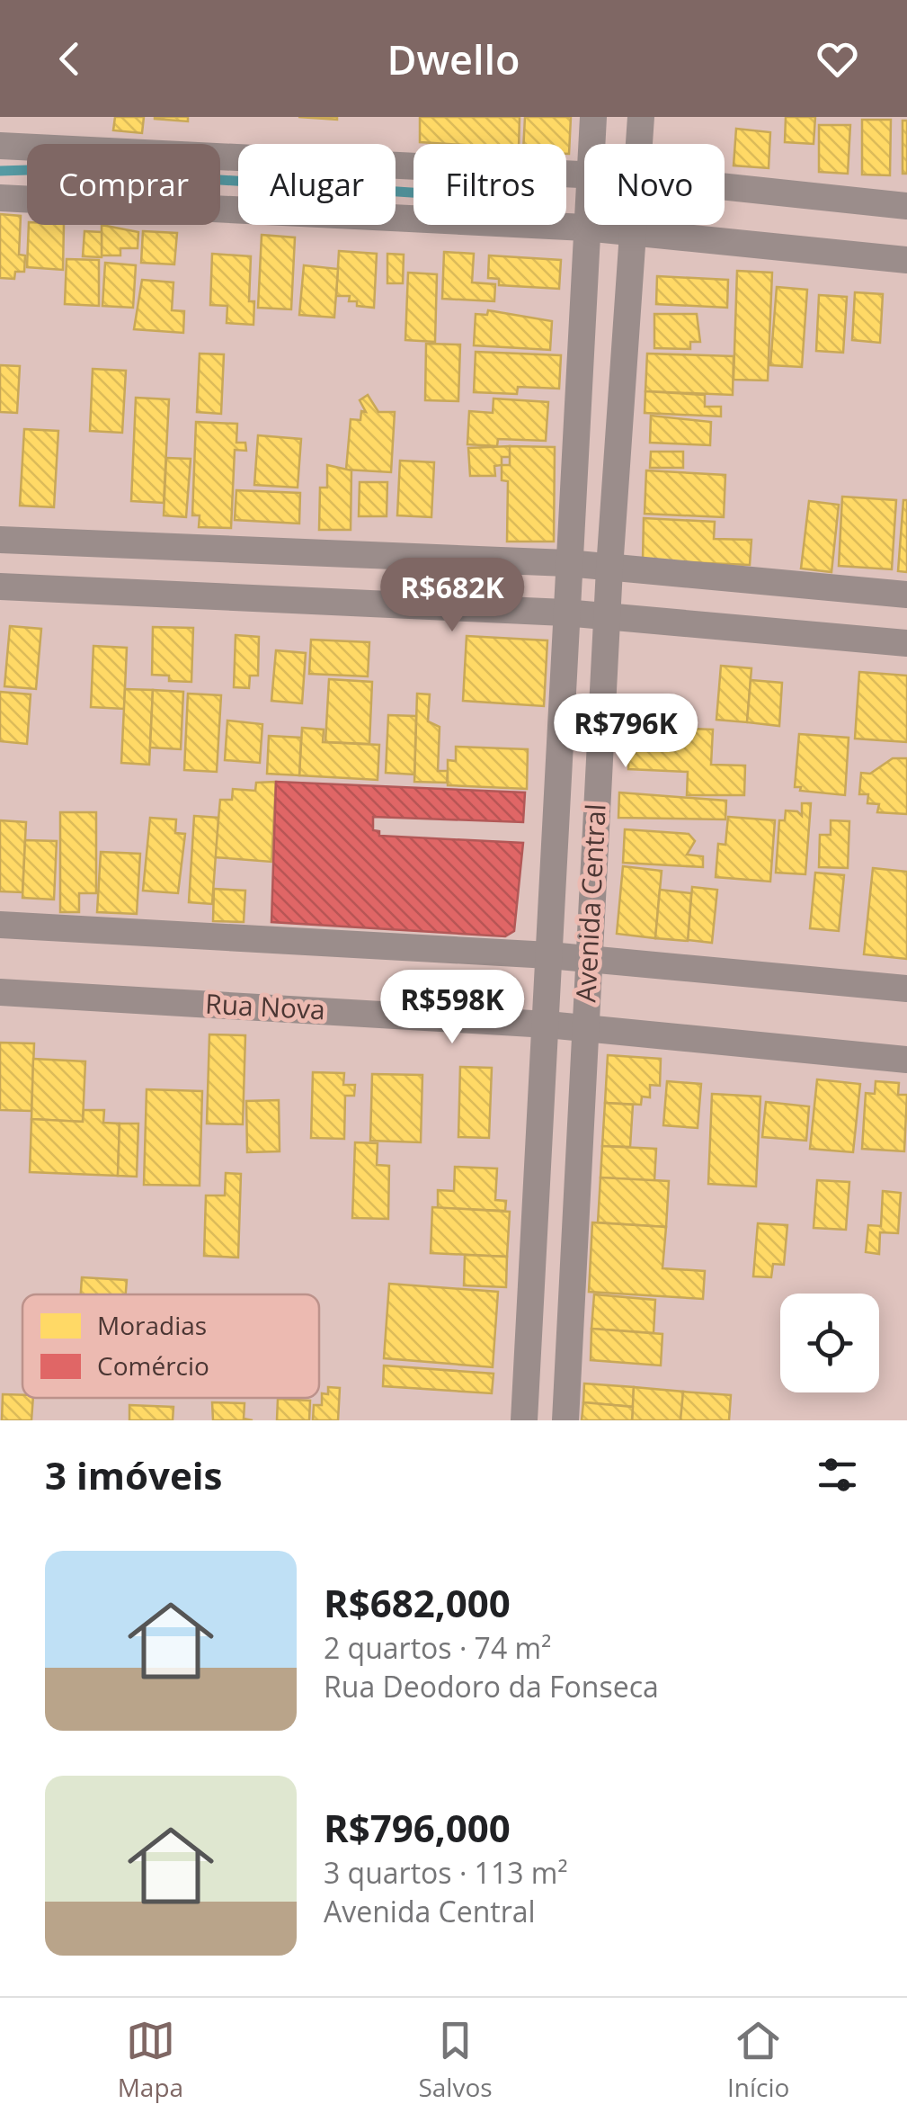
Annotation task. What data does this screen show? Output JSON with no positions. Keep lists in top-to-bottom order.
{
  "streets": {
    "street": ["Avenida Central", "Rua Nova"]
  },
  "crossings": [
    ["Avenida Central", "Rua Nova"]
  ],
  "legend": ["Moradias", "Comércio"],
  "page": {
    "header": "Dwello",
    "chip": [
      "Comprar",
      "Alugar",
      "Filtros",
      "Novo"
    ],
    "price": ["R$682K", "R$796K", "R$598K"],
    "heading": "3 imóveis",
    "list": [
      {
        "name": "R$682,000",
        "note": "2 quartos · 74 m² · Rua Deodoro da Fonseca"
      },
      {
        "name": "R$796,000",
        "note": "3 quartos · 113 m² · Avenida Central"
      }
    ],
    "tabs": ["Mapa", "Salvos", "Início"]
  }
}
